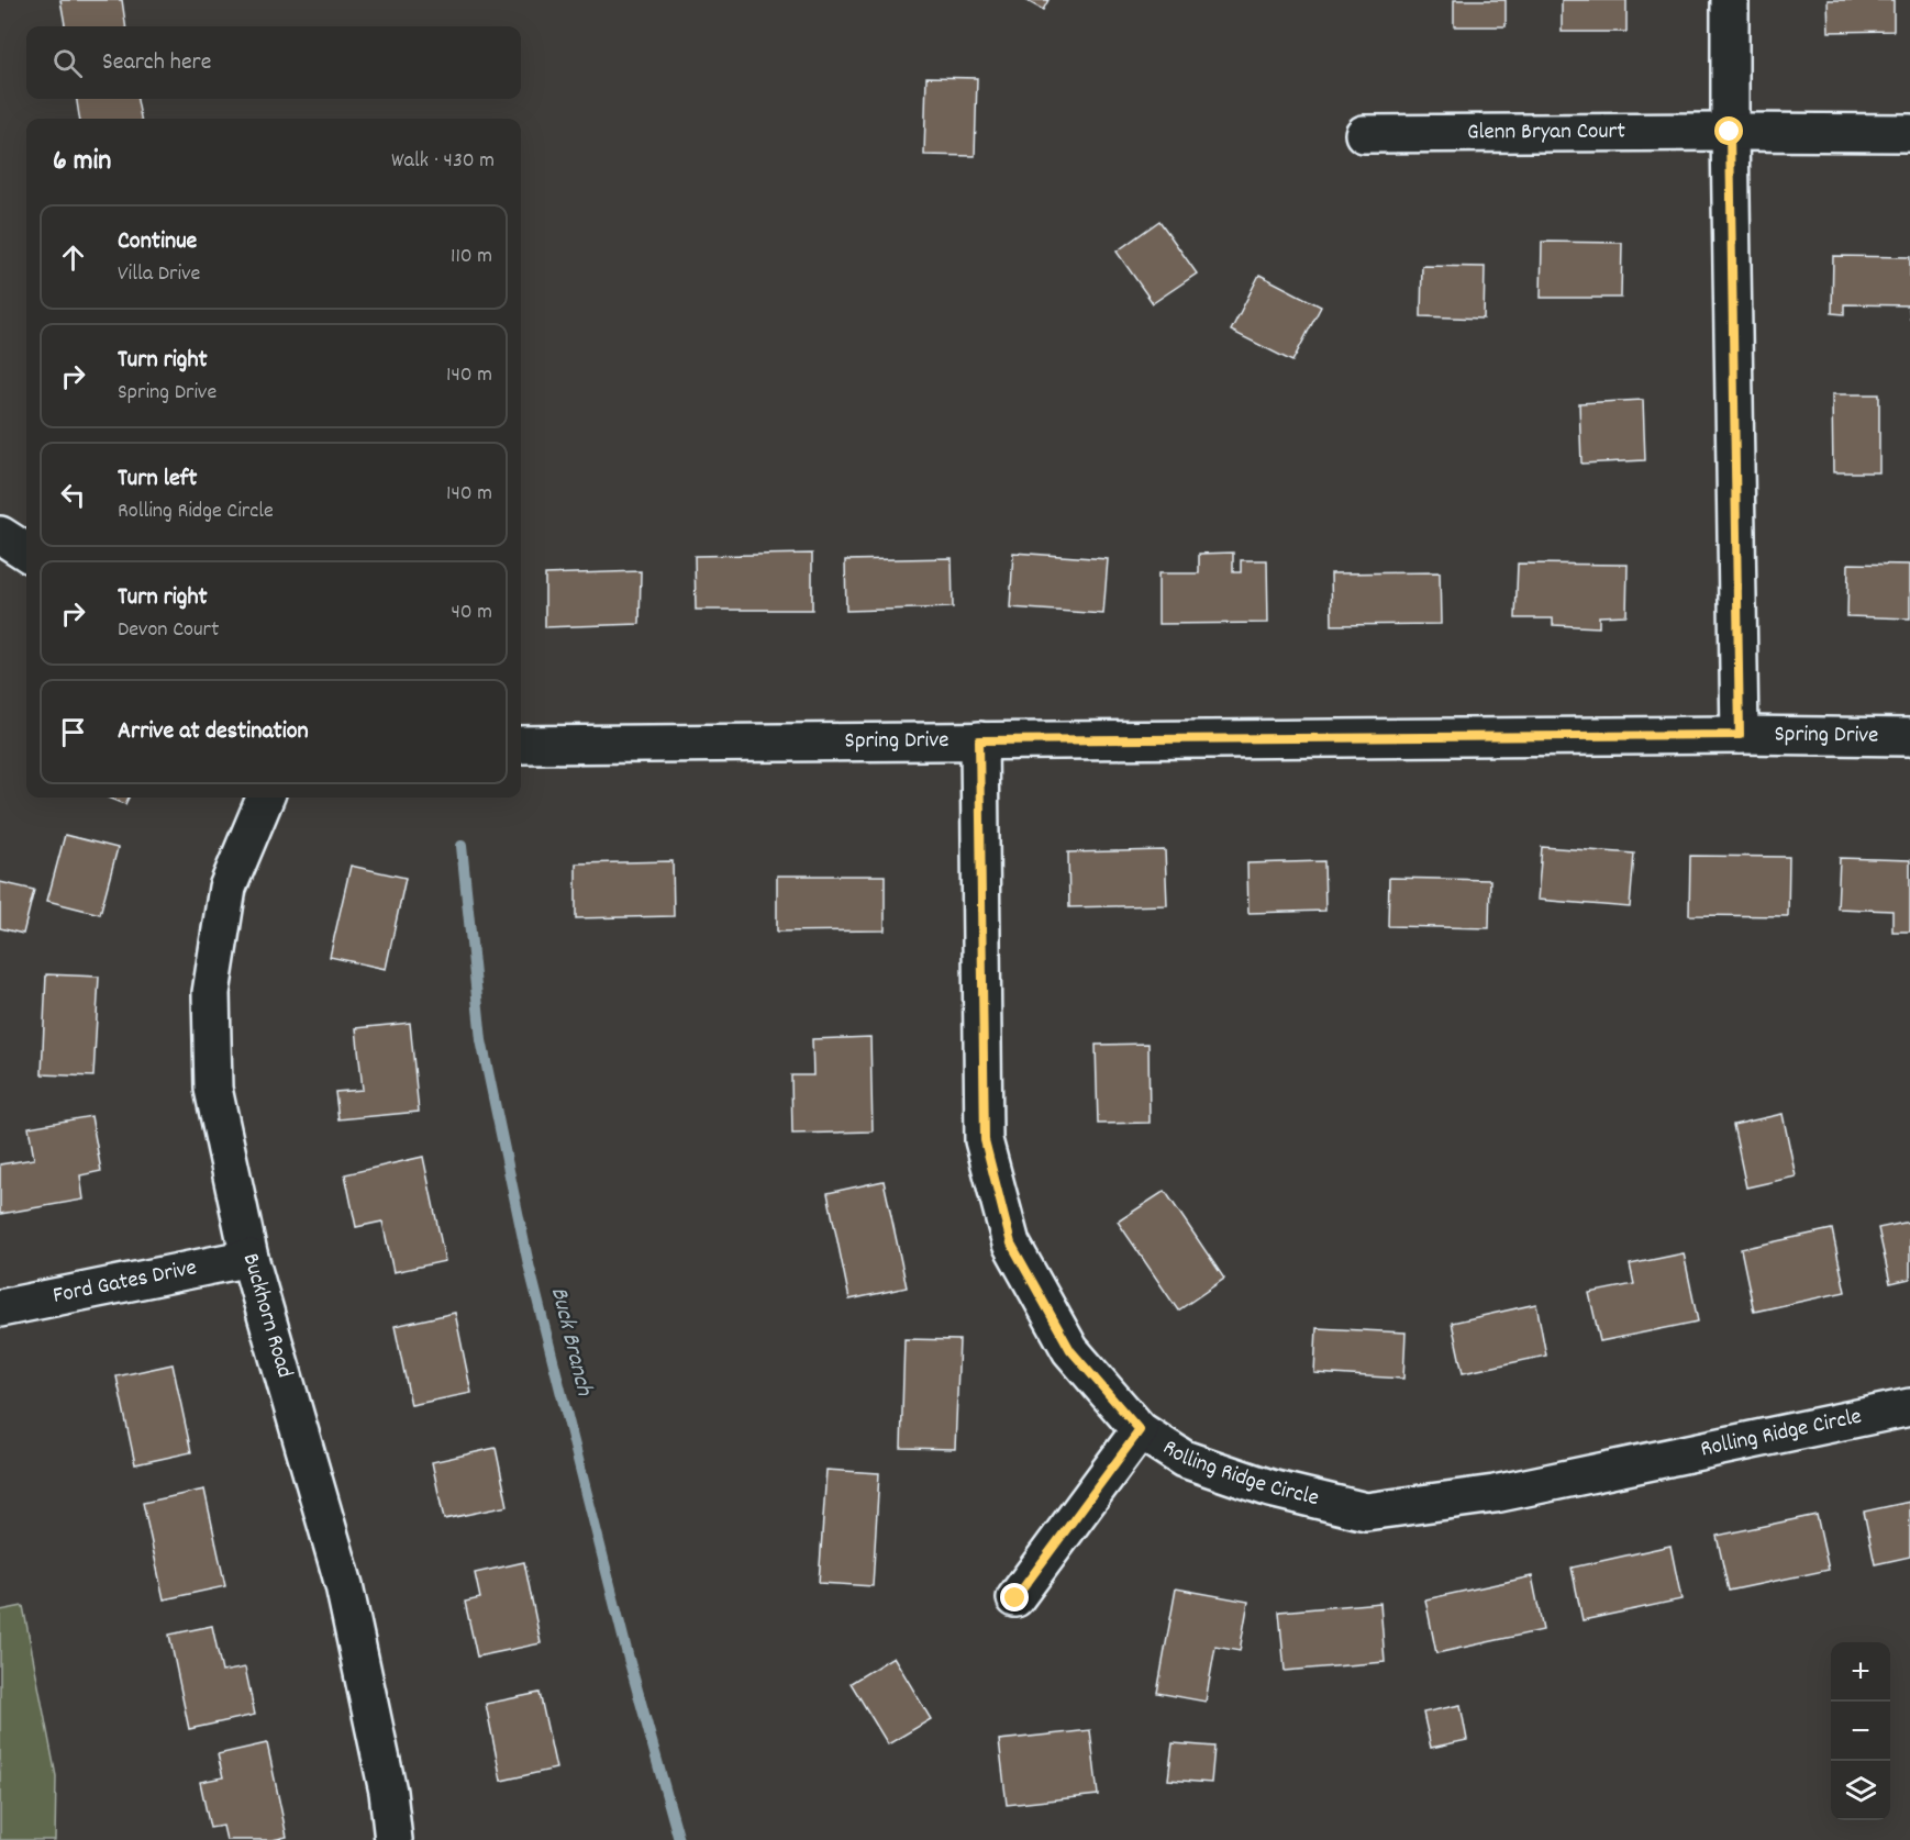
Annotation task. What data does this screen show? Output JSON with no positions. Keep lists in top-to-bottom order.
{
  "streets": {
    "street": [
      "Glenn Bryan Court",
      "Spring Drive",
      "Ford Gates Drive",
      "Buckhorn Road",
      "Rolling Ridge Circle"
    ]
  },
  "crossings": [
    ["Spring Drive", "Rolling Ridge Circle"],
    ["Ford Gates Drive", "Buckhorn Road"]
  ],
  "water": ["Buck Branch"],
  "page": {
    "search": "Search here",
    "heading": ["6 min", "Walk · 430 m"],
    "list": [
      ["Continue", "Villa Drive", "110 m"],
      ["Turn right", "Spring Drive", "140 m"],
      ["Turn left", "Rolling Ridge Circle", "140 m"],
      ["Turn right", "Devon Court", "40 m"],
      "Arrive at destination"
    ],
    "map_buttons": ["+", "−"]
  }
}
